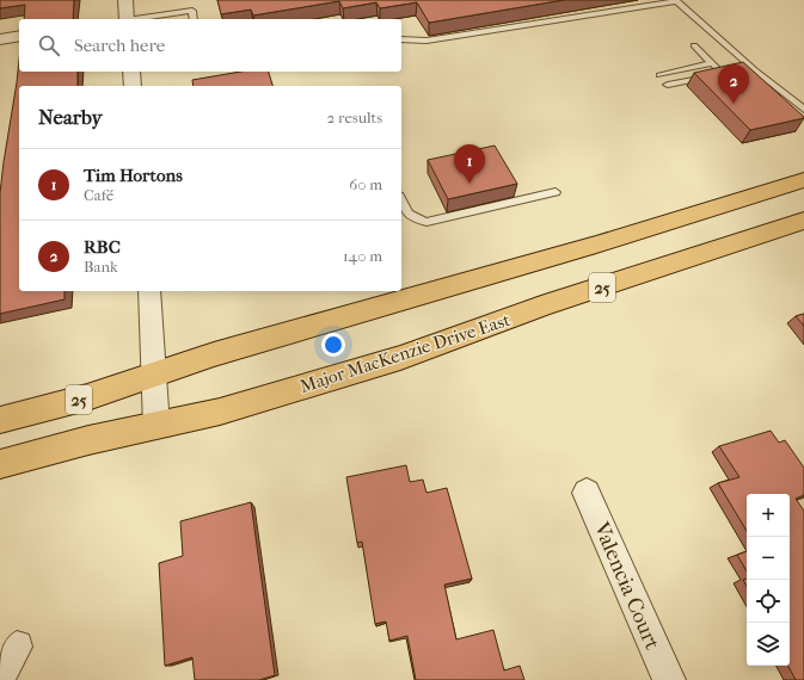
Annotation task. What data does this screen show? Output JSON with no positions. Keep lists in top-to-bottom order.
{
  "streets": {
    "main road": ["25", "Major MacKenzie Drive East"],
    "street": ["Valencia Court"]
  },
  "page": {
    "search": "Search here",
    "pins": ["2", "1"],
    "heading": ["Nearby", "2 results"],
    "list": [
      {
        "mark": "1",
        "name": "Tim Hortons",
        "note": "Café",
        "value": "60 m"
      },
      {
        "mark": "2",
        "name": "RBC",
        "note": "Bank",
        "value": "140 m"
      }
    ],
    "map_buttons": ["+", "−"]
  }
}
